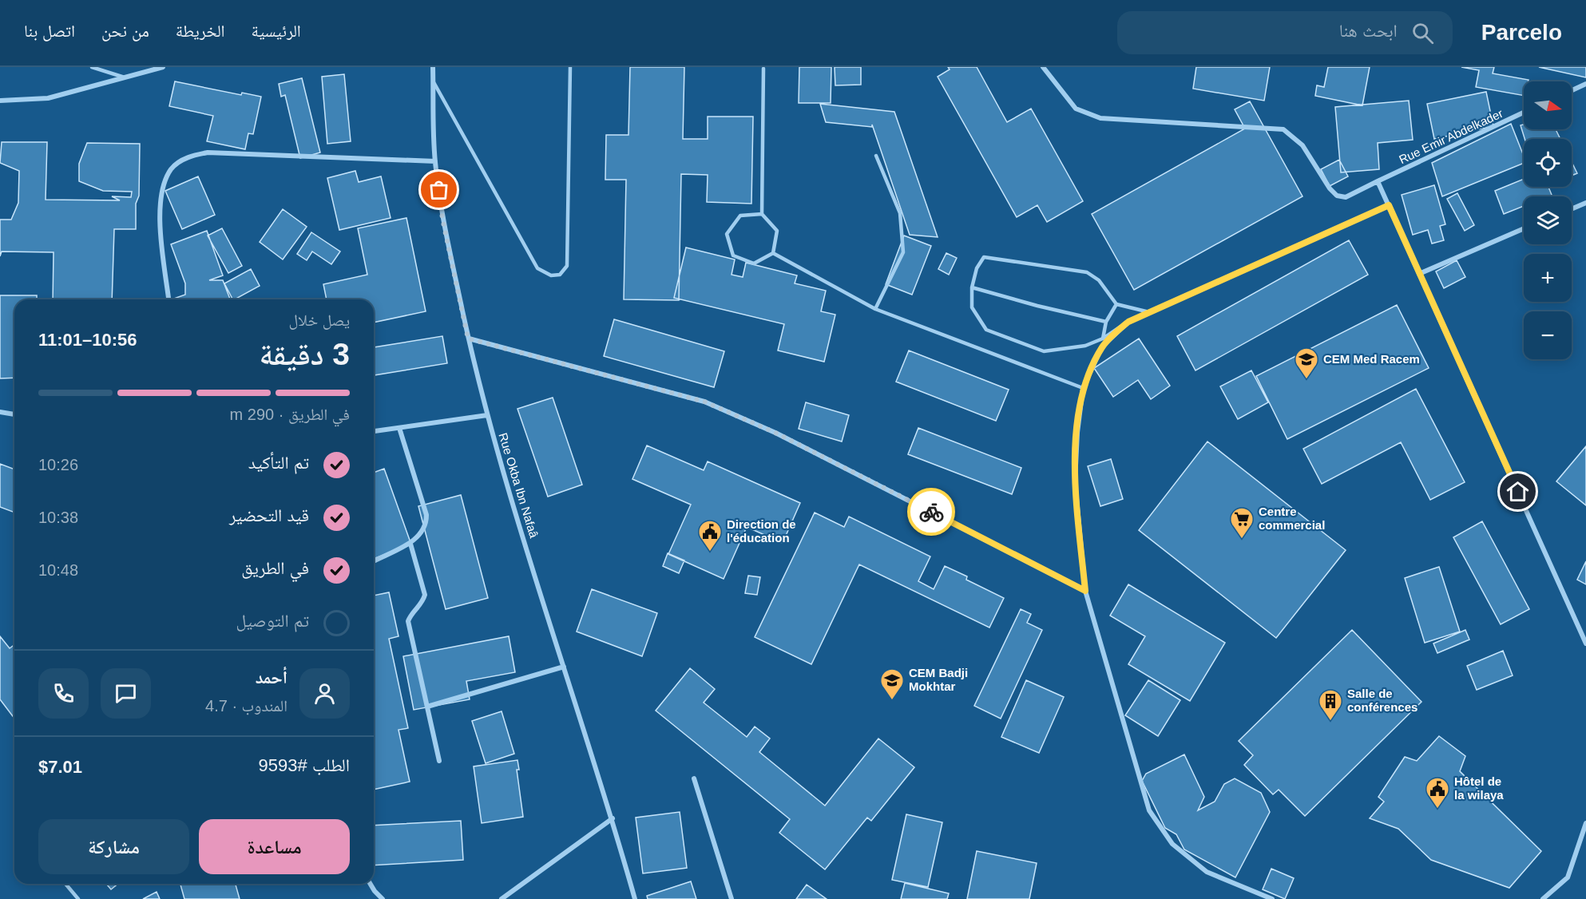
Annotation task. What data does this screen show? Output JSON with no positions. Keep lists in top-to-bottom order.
{
  "streets": {
    "street": ["Rue Emir Abdelkader", "Rue Okba Ibn Nafaâ"]
  },
  "places": {
    "school or university": ["CEM Med Racem", "CEM Badji Mokhtar"],
    "supermarket": ["Centre commercial"],
    "public building": ["Direction de l'éducation", "Hôtel de la wilaya"],
    "building": ["Salle de conférences"]
  },
  "north": "right",
  "page": {
    "header": "Parcelo",
    "search": "ابحث هنا",
    "nav": [
      "الرئيسية",
      "الخريطة",
      "من نحن",
      "اتصل بنا"
    ],
    "map_buttons": ["+", "−"],
    "heading": ["3 دقيقة", "يصل خلال", "10:56–11:01"],
    "panel": [
      "أحمد",
      "المندوب · 4.7",
      "الطلب #9593",
      "$7.01"
    ],
    "bar": "في الطريق · 290 m",
    "list": [
      ["تم التأكيد", "10:26"],
      ["قيد التحضير", "10:38"],
      ["في الطريق", "10:48"],
      "تم التوصيل"
    ],
    "buttons": ["مساعدة", "مشاركة"]
  }
}
